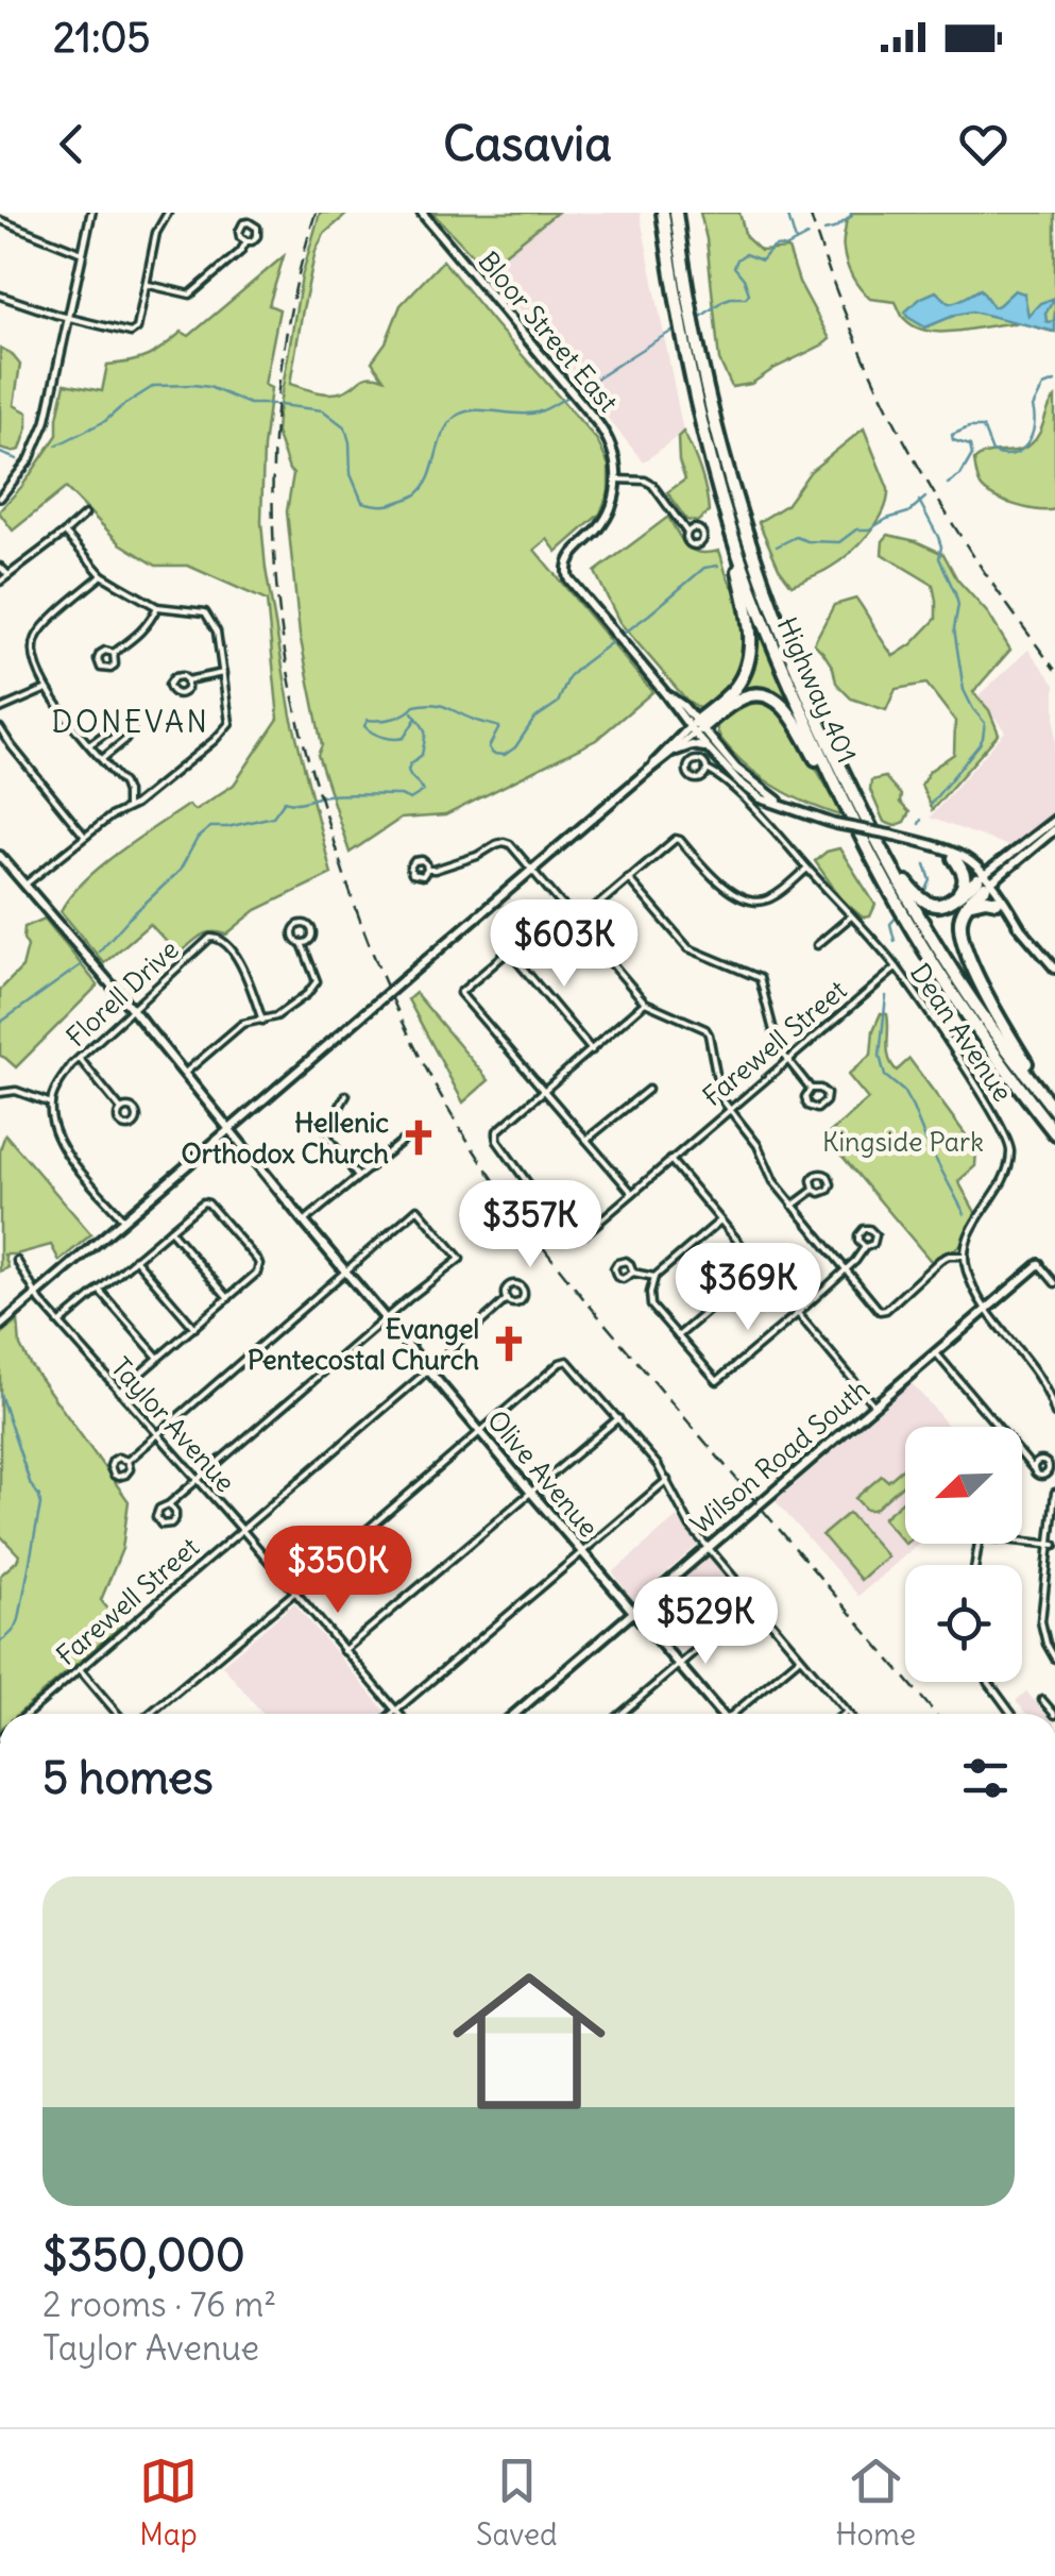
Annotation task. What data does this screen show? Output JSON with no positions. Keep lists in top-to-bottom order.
{
  "streets": {
    "highway": ["Highway 401"],
    "main road": ["Bloor Street East", "Wilson Road South", "Olive Avenue"],
    "street": [
      "Florell Drive",
      "Dean Avenue",
      "Farewell Street",
      "Taylor Avenue"
    ]
  },
  "crossings": [
    ["Florell Drive", "Olive Avenue"],
    ["Dean Avenue", "Farewell Street"],
    ["Farewell Street", "Taylor Avenue"],
    ["Farewell Street", "Olive Avenue"],
    ["Wilson Road South", "Olive Avenue"]
  ],
  "districts": ["DONEVAN"],
  "parks": ["Kingside Park"],
  "places": {
    "church": ["Hellenic Orthodox Church", "Evangel Pentecostal Church"]
  },
  "north": "bottom left",
  "page": {
    "status": "21:05",
    "header": "Casavia",
    "price": [
      "$603K",
      "$357K",
      "$369K",
      "$350K",
      "$529K"
    ],
    "heading": "5 homes",
    "list": [
      {
        "name": "$350,000",
        "note": "2 rooms · 76 m² · Taylor Avenue"
      }
    ],
    "tabs": ["Map", "Saved", "Home"]
  }
}
